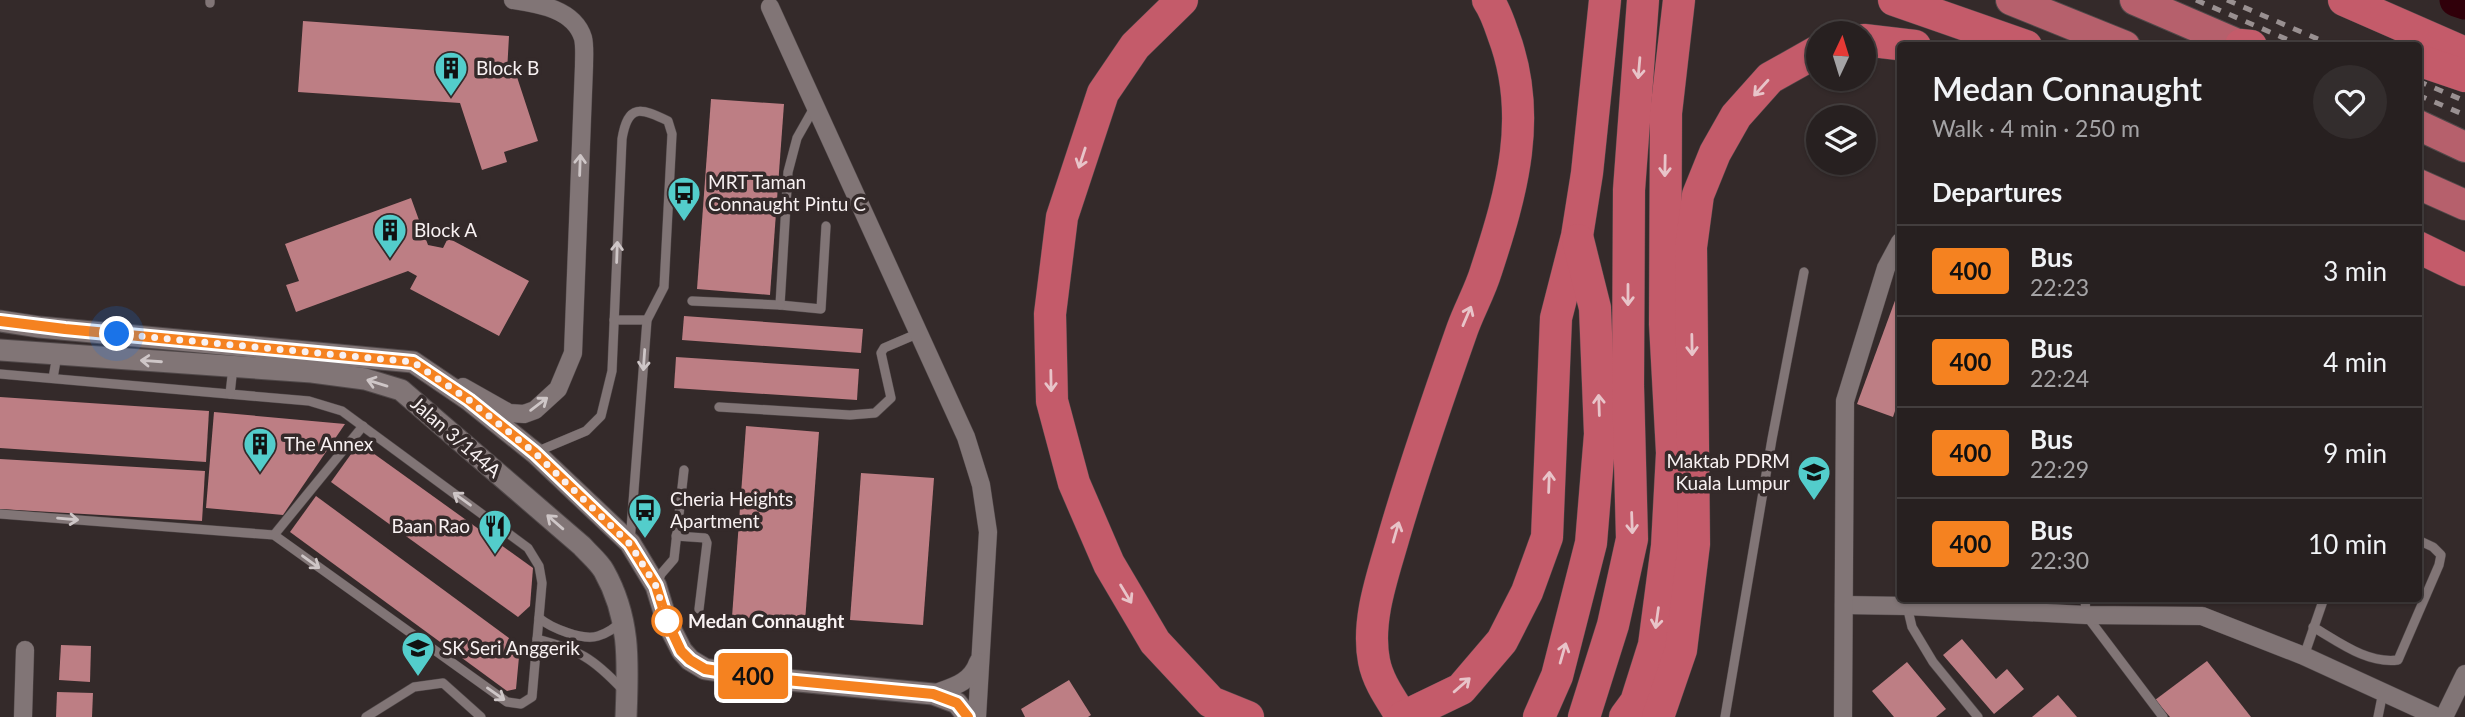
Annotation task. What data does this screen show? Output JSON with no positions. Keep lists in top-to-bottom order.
{
  "streets": {
    "street": ["Jalan 3/144A"]
  },
  "places": {
    "building": ["Block B", "Block A", "The Annex"],
    "bus stop": ["MRT Taman Connaught Pintu C", "Cheria Heights Apartment"],
    "school or university": ["Maktab PDRM Kuala Lumpur", "SK Seri Anggerik"],
    "restaurant": ["Baan Rao"],
    "other": ["Medan Connaught"]
  },
  "lines": ["bus line 400"],
  "north": "top",
  "page": {
    "on_map": "400",
    "heading": [
      ["Medan Connaught", "Walk · 4 min · 250 m"],
      "Departures"
    ],
    "list": [
      {
        "mark": "400",
        "name": "Bus",
        "note": "22:23",
        "value": "3 min"
      },
      {
        "mark": "400",
        "name": "Bus",
        "note": "22:24",
        "value": "4 min"
      },
      {
        "mark": "400",
        "name": "Bus",
        "note": "22:29",
        "value": "9 min"
      },
      {
        "mark": "400",
        "name": "Bus",
        "note": "22:30",
        "value": "10 min"
      }
    ]
  }
}
